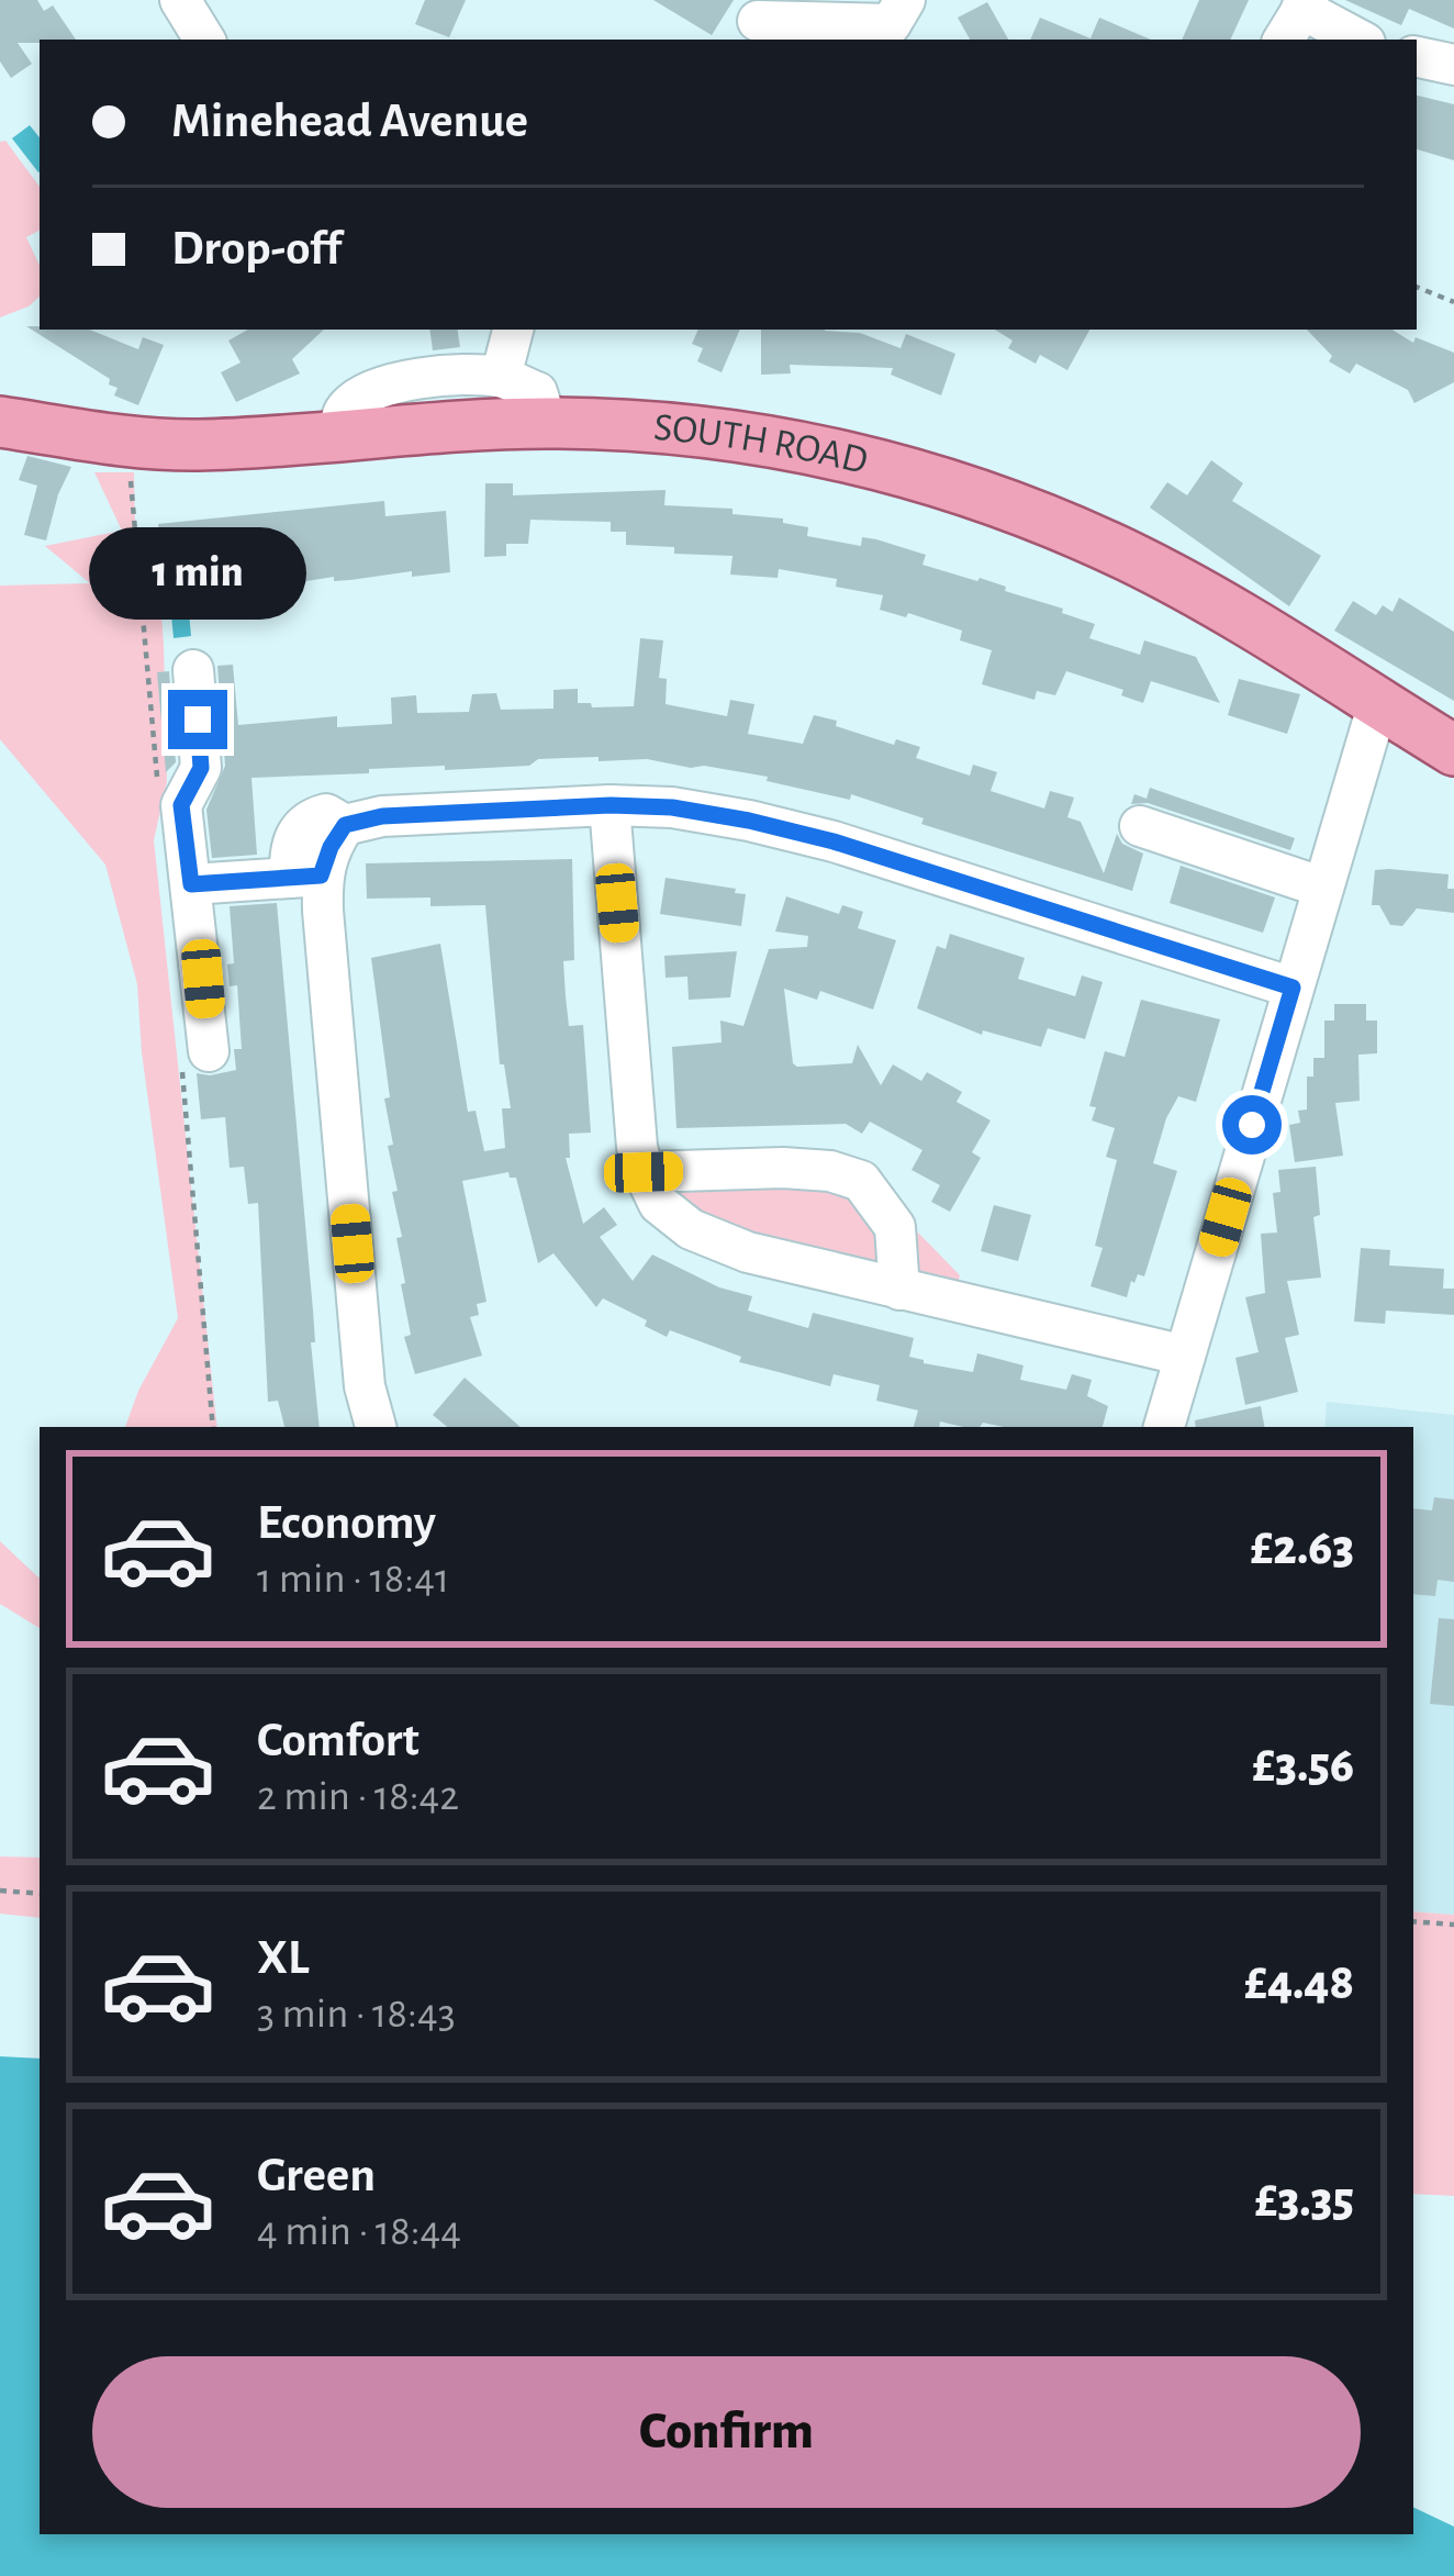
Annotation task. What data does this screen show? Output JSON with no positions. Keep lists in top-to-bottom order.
{
  "streets": {
    "main road": ["SOUTH ROAD"]
  },
  "page": {
    "banner": ["Minehead Avenue", "Drop-off"],
    "bubble": "1 min",
    "list": [
      {
        "name": "Economy",
        "note": "1 min · 18:41",
        "value": "£2.63"
      },
      {
        "name": "Comfort",
        "note": "2 min · 18:42",
        "value": "£3.56"
      },
      {
        "name": "XL",
        "note": "3 min · 18:43",
        "value": "£4.48"
      },
      {
        "name": "Green",
        "note": "4 min · 18:44",
        "value": "£3.35"
      }
    ],
    "buttons": "Confirm"
  }
}
